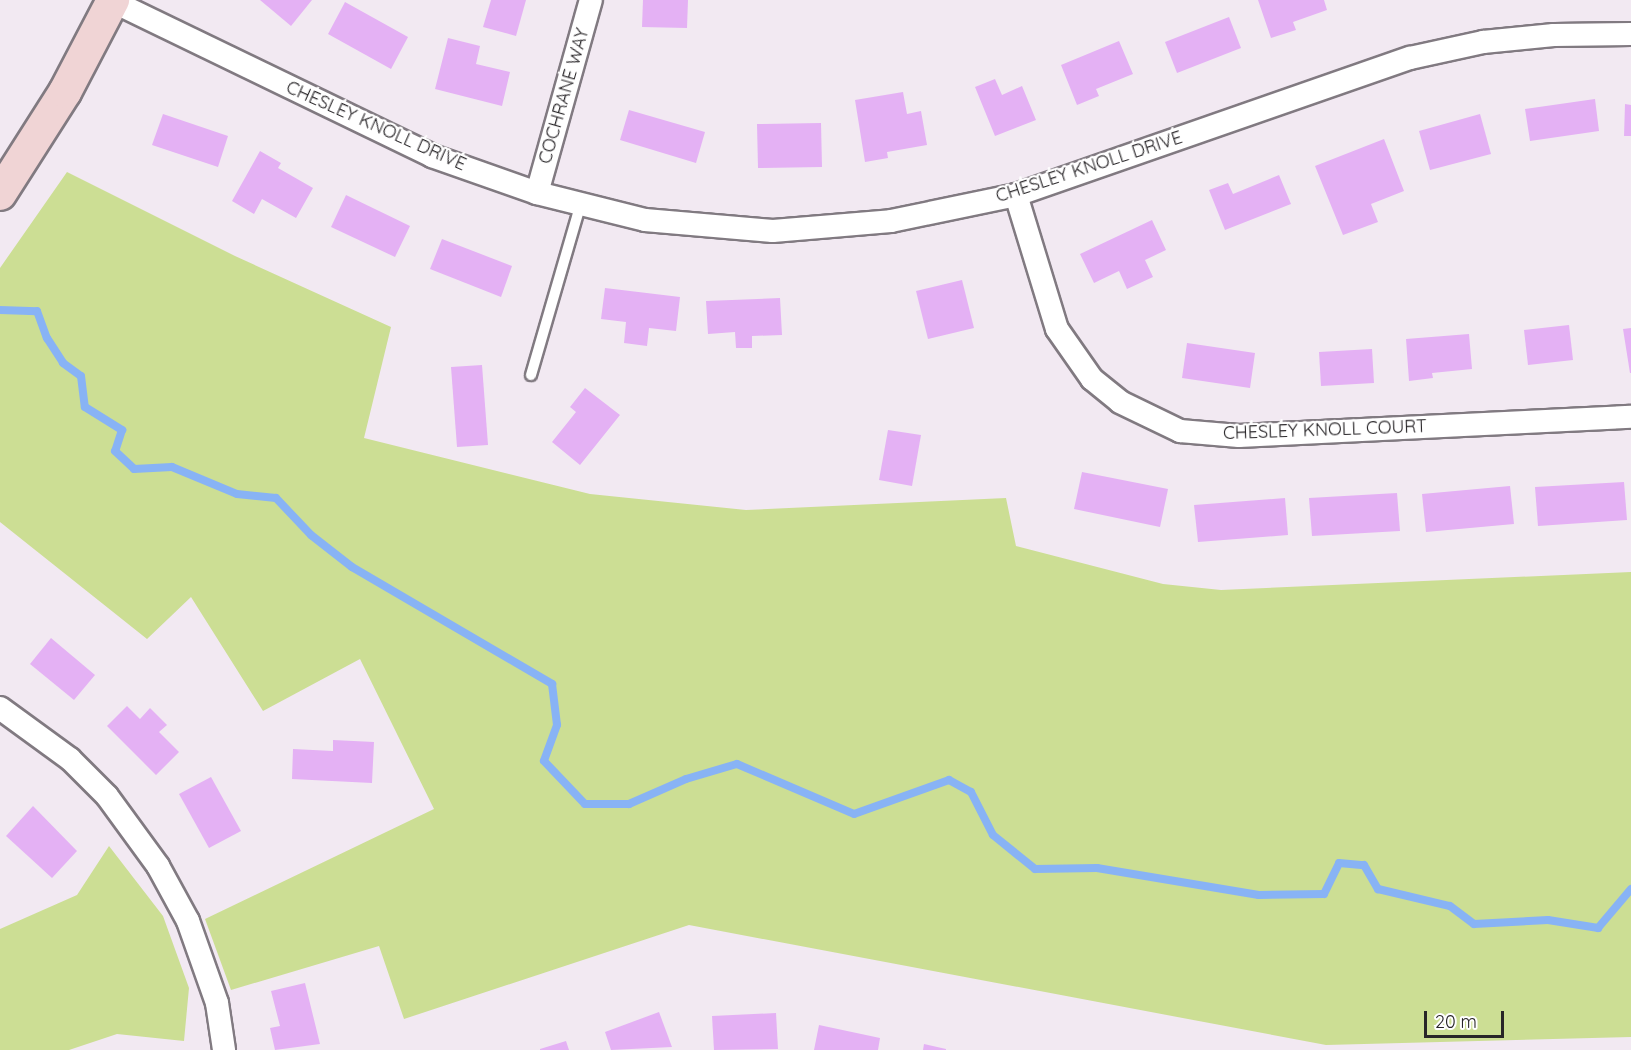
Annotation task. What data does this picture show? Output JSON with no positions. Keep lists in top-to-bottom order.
{
  "streets": {
    "street": ["COCHRANE WAY", "CHESLEY KNOLL DRIVE", "CHESLEY KNOLL COURT"]
  },
  "crossings": [
    ["COCHRANE WAY", "CHESLEY KNOLL DRIVE"],
    ["CHESLEY KNOLL DRIVE", "CHESLEY KNOLL COURT"]
  ],
  "scale_bar": "20 m"
}
